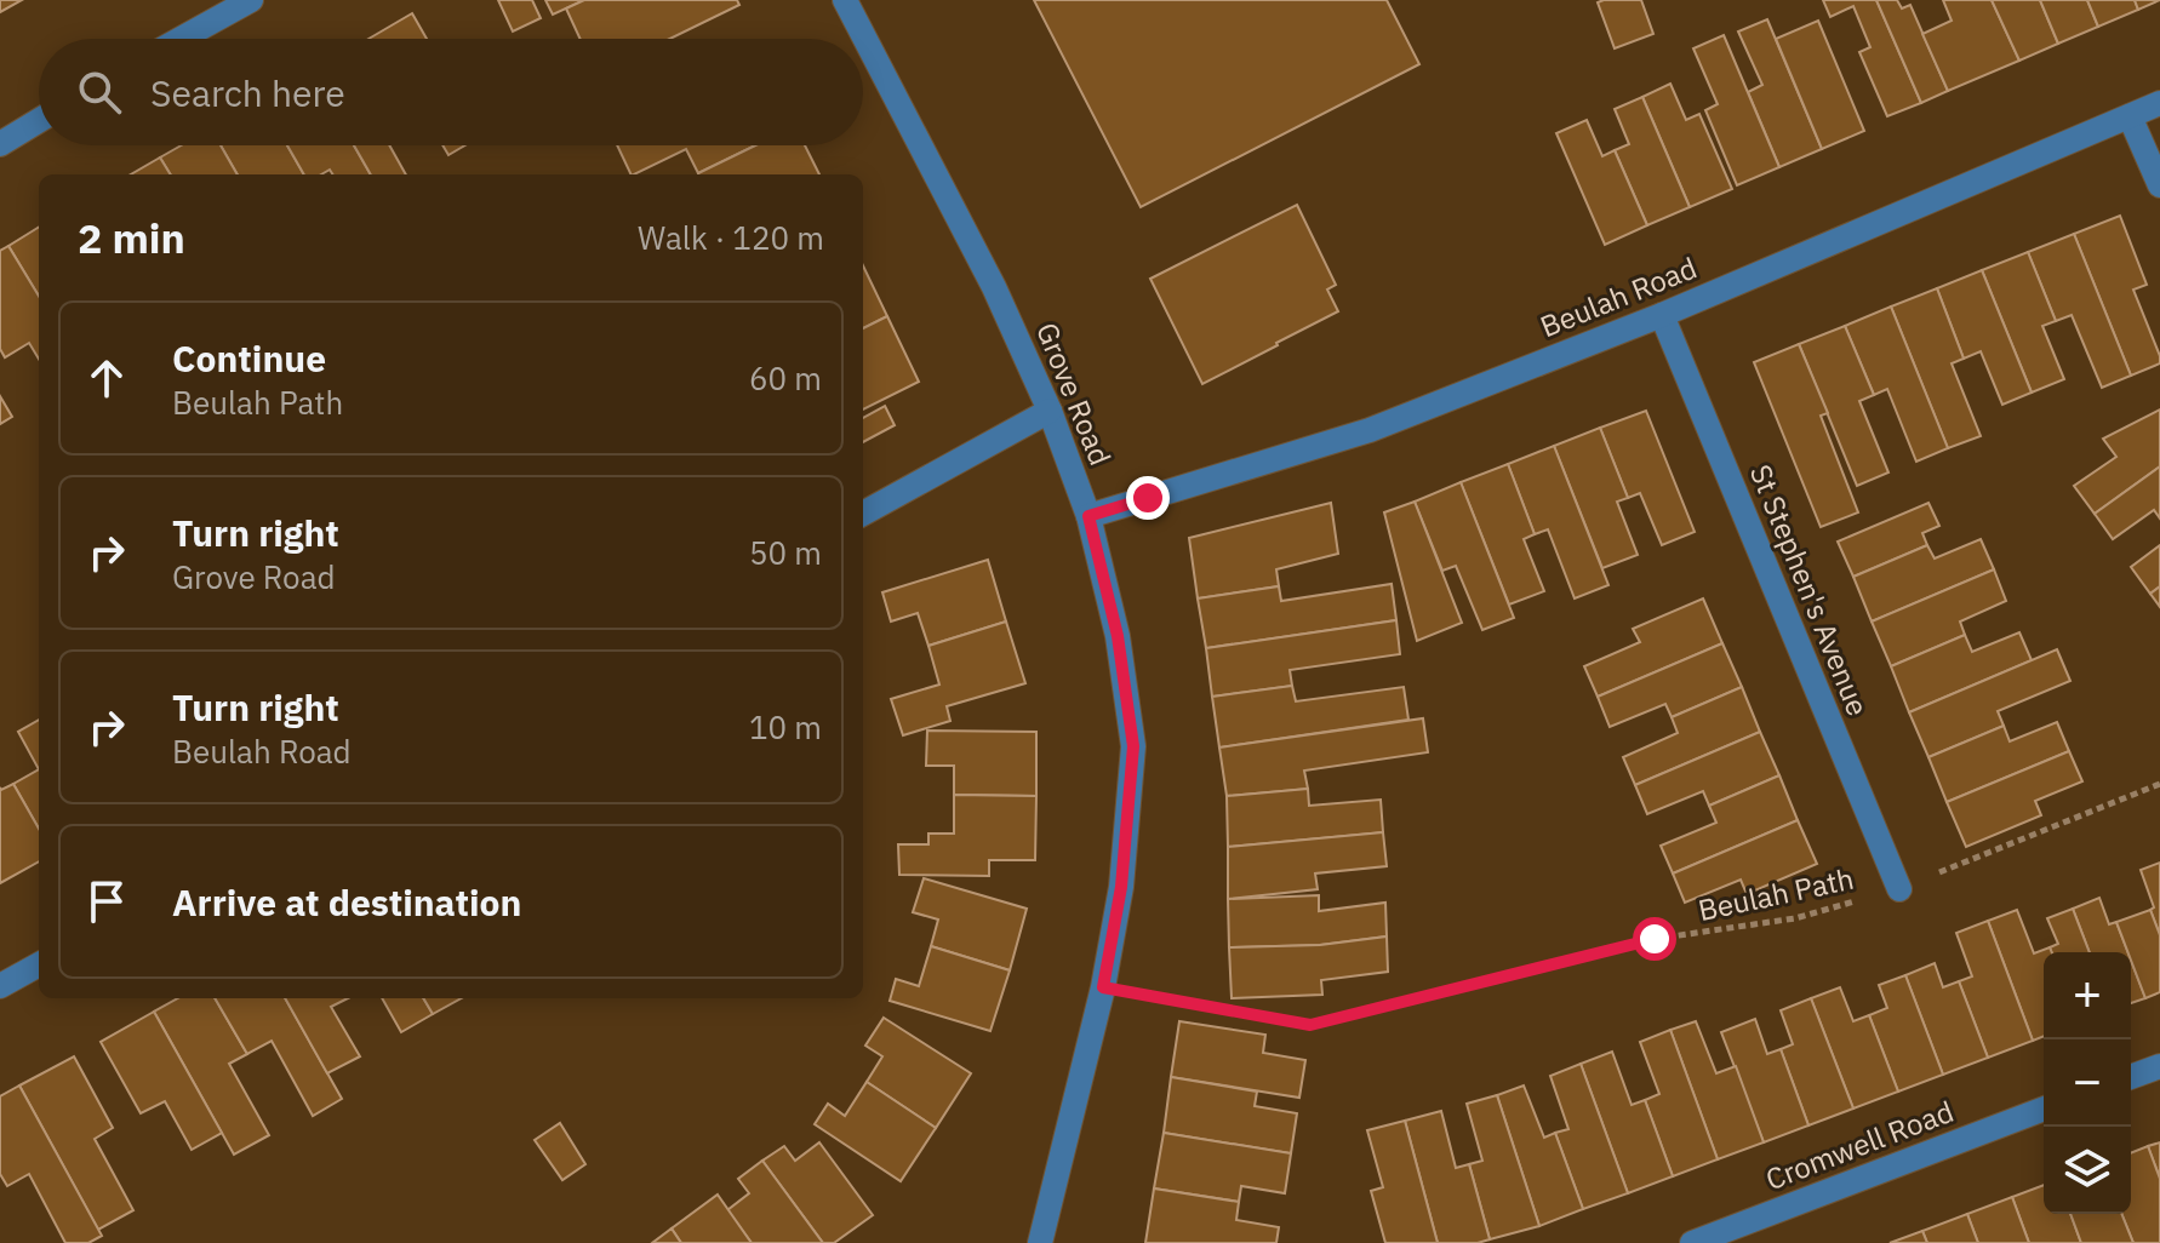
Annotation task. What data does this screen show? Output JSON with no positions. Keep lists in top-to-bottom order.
{
  "streets": {
    "street": [
      "Beulah Road",
      "Grove Road",
      "St Stephen's Avenue",
      "Cromwell Road"
    ],
    "path": ["Beulah Path"]
  },
  "crossings": [
    ["Beulah Road", "Grove Road"],
    ["Beulah Road", "St Stephen's Avenue"],
    ["Grove Road", "Beulah Path"],
    ["St Stephen's Avenue", "Beulah Path"]
  ],
  "page": {
    "search": "Search here",
    "heading": ["2 min", "Walk · 120 m"],
    "list": [
      ["Continue", "Beulah Path", "60 m"],
      ["Turn right", "Grove Road", "50 m"],
      ["Turn right", "Beulah Road", "10 m"],
      "Arrive at destination"
    ],
    "map_buttons": ["+", "−"]
  }
}
